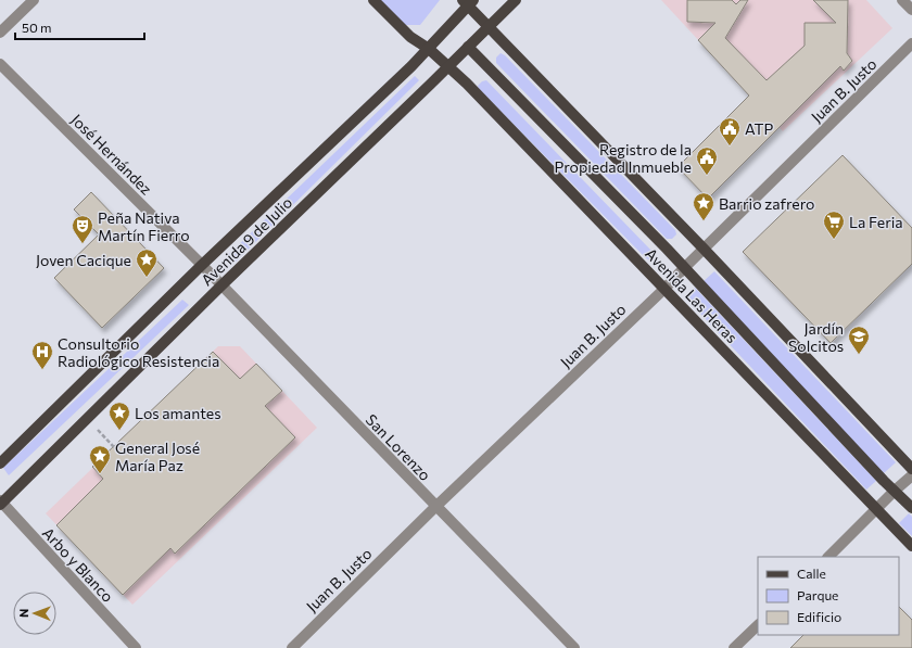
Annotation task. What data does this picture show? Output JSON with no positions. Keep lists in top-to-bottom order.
{
  "streets": {
    "main road": ["Avenida 9 de Julio", "Avenida Las Heras"],
    "street": [
      "Juan B. Justo",
      "José Hernández",
      "San Lorenzo",
      "Arbo y Blanco"
    ]
  },
  "crossings": [
    ["Juan B. Justo", "Avenida Las Heras"],
    ["Juan B. Justo", "San Lorenzo"],
    ["José Hernández", "Avenida 9 de Julio"],
    ["José Hernández", "San Lorenzo"],
    ["Avenida 9 de Julio", "Avenida Las Heras"],
    ["Avenida 9 de Julio", "San Lorenzo"],
    ["Avenida 9 de Julio", "Arbo y Blanco"]
  ],
  "places": {
    "public building": ["ATP", "Registro de la Propiedad Inmueble"],
    "place": [
      "Barrio zafrero",
      "Joven Cacique",
      "Los amantes",
      "General José María Paz"
    ],
    "supermarket": ["La Feria"],
    "theatre": ["Peña Nativa Martín Fierro"],
    "school or university": ["Jardín Solcitos"],
    "hospital": ["Consultorio Radiológico Resistencia"]
  },
  "legend": ["Calle", "Parque", "Edificio"],
  "scale_bar": "50 m",
  "north": "left"
}
